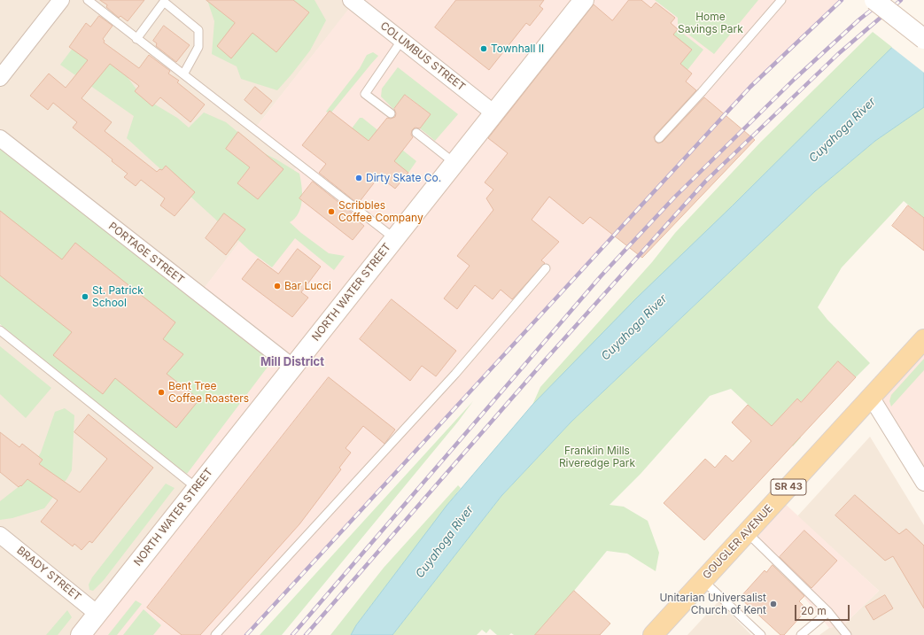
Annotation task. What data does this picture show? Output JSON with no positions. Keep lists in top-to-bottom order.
{
  "streets": {
    "main road": ["NORTH WATER STREET", "SR 43", "GOUGLER AVENUE"],
    "street": ["COLUMBUS STREET", "PORTAGE STREET", "BRADY STREET"]
  },
  "crossings": [
    ["COLUMBUS STREET", "NORTH WATER STREET"],
    ["PORTAGE STREET", "NORTH WATER STREET"],
    ["NORTH WATER STREET", "BRADY STREET"]
  ],
  "districts": ["Mill District"],
  "water": ["Cuyahoga River"],
  "parks": ["Home Savings Park", "Franklin Mills Riveredge Park"],
  "places": [
    "Townhall II",
    "Dirty Skate Co.",
    "Scribbles Coffee Company",
    "Bar Lucci",
    "St. Patrick School",
    "Bent Tree Coffee Roasters",
    "Unitarian Universalist Church of Kent"
  ],
  "scale_bar": "20 m"
}
